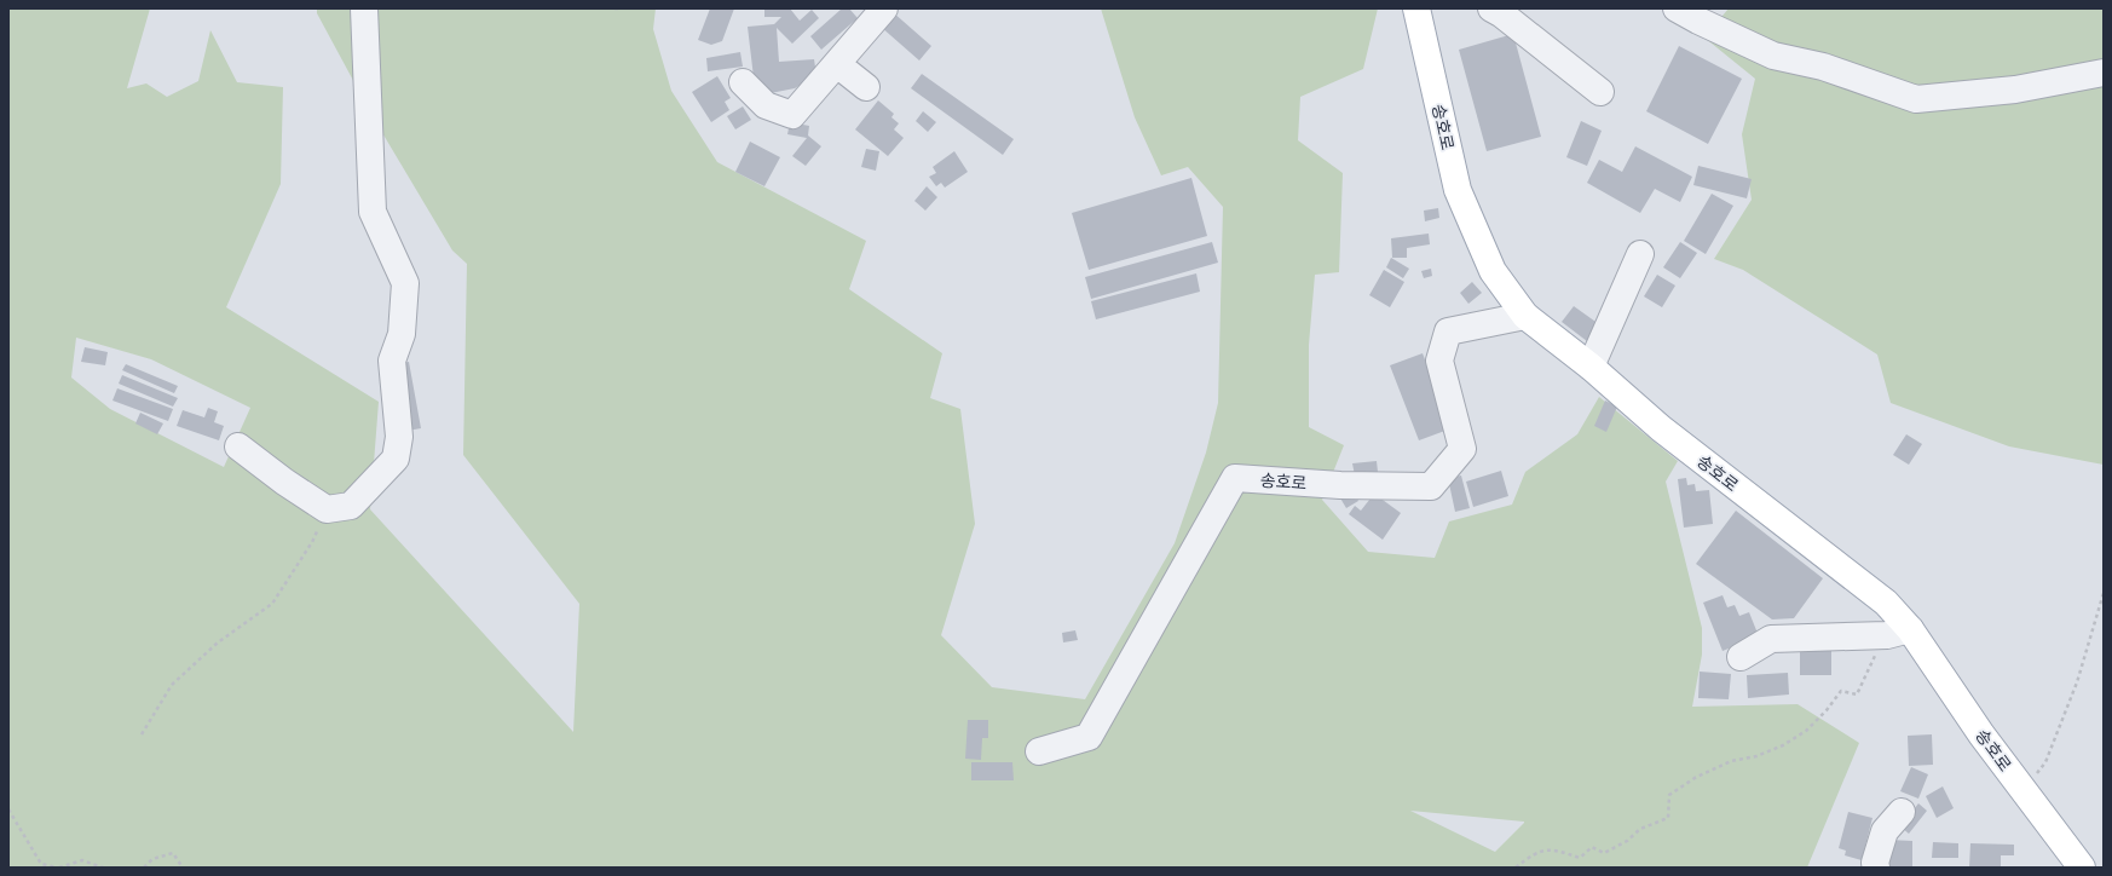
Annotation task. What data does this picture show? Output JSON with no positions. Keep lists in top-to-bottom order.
{
  "streets": {
    "main road": ["송호로"]
  }
}
